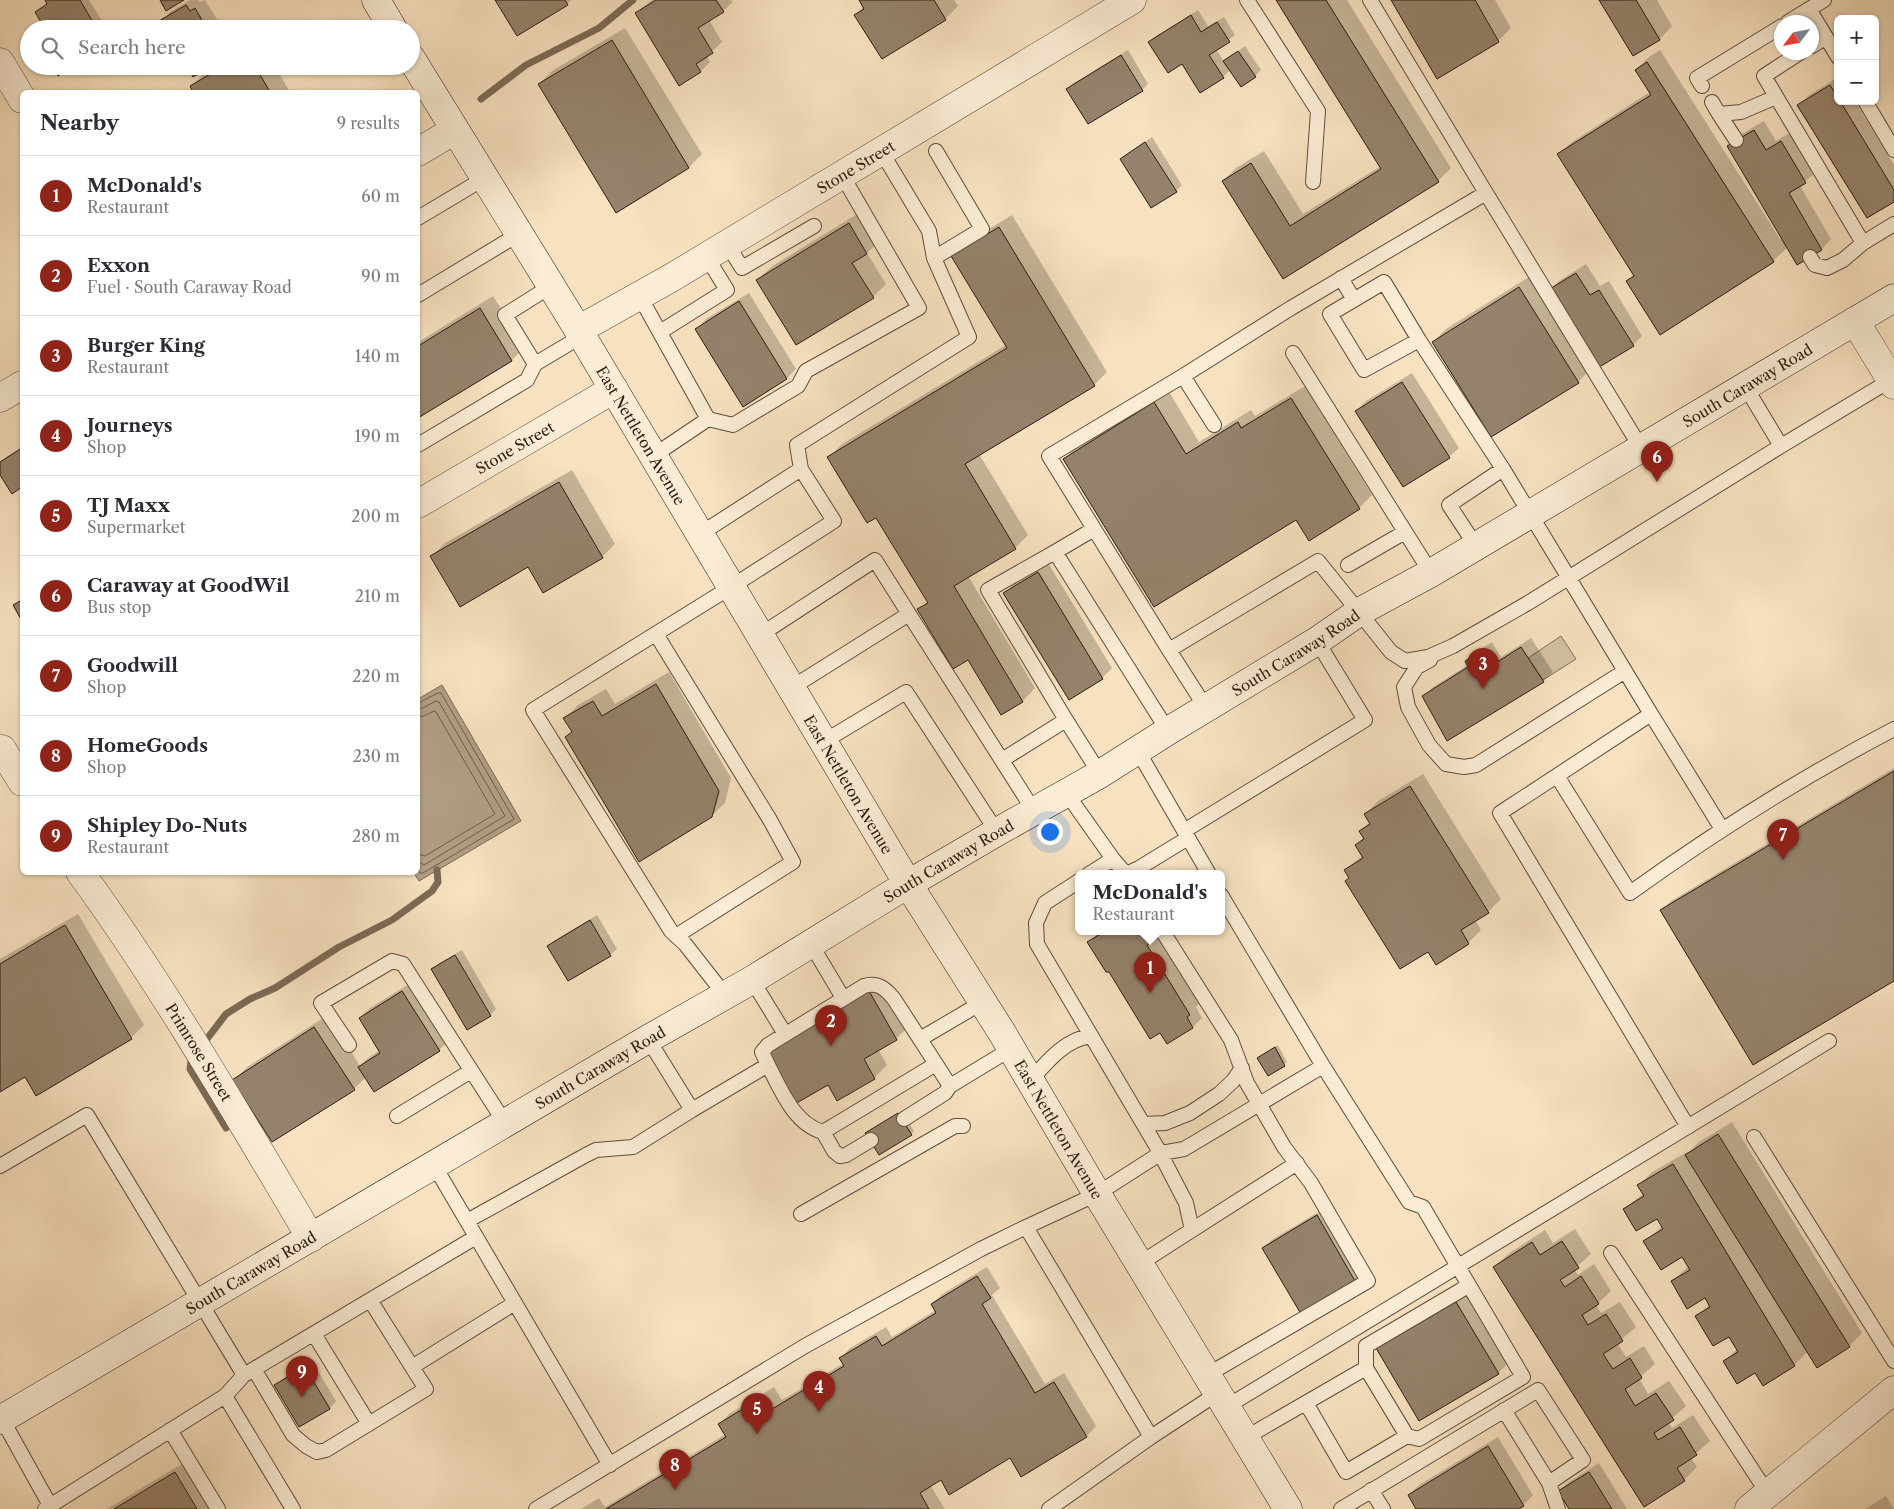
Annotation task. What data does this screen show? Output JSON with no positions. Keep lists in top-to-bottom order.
{
  "streets": {
    "main road": [
      "Stone Street",
      "South Caraway Road",
      "East Nettleton Avenue",
      "Primrose Street"
    ]
  },
  "crossings": [
    ["Stone Street", "East Nettleton Avenue"],
    ["South Caraway Road", "East Nettleton Avenue"],
    ["South Caraway Road", "Primrose Street"]
  ],
  "north": "bottom left",
  "page": {
    "map_buttons": ["+", "−"],
    "search": "Search here",
    "heading": ["Nearby", "9 results"],
    "list": [
      {
        "mark": "1",
        "name": "McDonald's",
        "note": "Restaurant",
        "value": "60 m"
      },
      {
        "mark": "2",
        "name": "Exxon",
        "note": "Fuel · South Caraway Road",
        "value": "90 m"
      },
      {
        "mark": "3",
        "name": "Burger King",
        "note": "Restaurant",
        "value": "140 m"
      },
      {
        "mark": "4",
        "name": "Journeys",
        "note": "Shop",
        "value": "190 m"
      },
      {
        "mark": "5",
        "name": "TJ Maxx",
        "note": "Supermarket",
        "value": "200 m"
      },
      {
        "mark": "6",
        "name": "Caraway at GoodWil",
        "note": "Bus stop",
        "value": "210 m"
      },
      {
        "mark": "7",
        "name": "Goodwill",
        "note": "Shop",
        "value": "220 m"
      },
      {
        "mark": "8",
        "name": "HomeGoods",
        "note": "Shop",
        "value": "230 m"
      },
      {
        "mark": "9",
        "name": "Shipley Do-Nuts",
        "note": "Restaurant",
        "value": "280 m"
      }
    ],
    "pins": [
      "6",
      "3",
      "7",
      "1",
      "2",
      "9",
      "4",
      "5",
      "8"
    ],
    "popup": ["McDonald's", "Restaurant"]
  }
}
